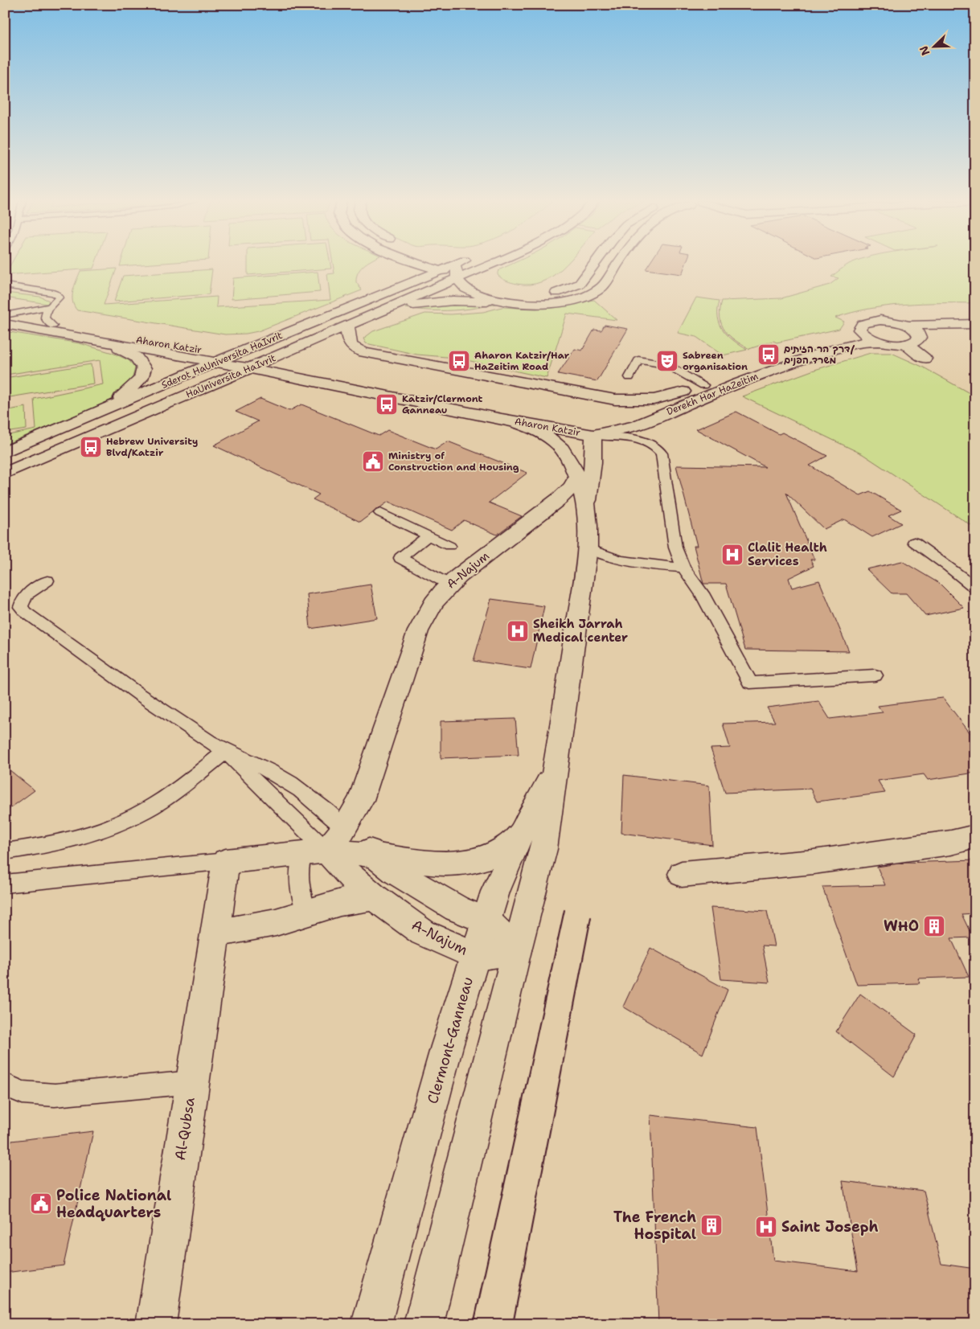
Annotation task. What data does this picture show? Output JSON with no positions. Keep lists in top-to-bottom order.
{
  "streets": {
    "street": [
      "Aharon Katzir",
      "Sderot HaUniversita HaIvrit",
      "HaUniversita HaIvrit",
      "Derekh Har HaZeitim",
      "A-Najum",
      "Clermont-Ganneau",
      "Al-Qubsa"
    ]
  },
  "crossings": [
    ["Aharon Katzir", "Sderot HaUniversita HaIvrit"],
    ["Aharon Katzir", "HaUniversita HaIvrit"],
    ["Aharon Katzir", "Derekh Har HaZeitim"],
    ["Aharon Katzir", "Clermont-Ganneau"],
    ["Derekh Har HaZeitim", "Clermont-Ganneau"],
    ["A-Najum", "Clermont-Ganneau"]
  ],
  "places": {
    "bus stop": [
      "דרך הר הזיתים/ משרד הפנים",
      "Aharon Katzir/Har HaZeitim Road",
      "Katzir/Clermont Ganneau",
      "Hebrew University Blvd/Katzir"
    ],
    "theatre": ["Sabreen organisation"],
    "public building": ["Ministry of Construction and Housing", "Police National Headquarters"],
    "hospital": ["Clalit Health Services", "Sheikh Jarrah Medical center", "Saint Joseph"],
    "building": ["WHO", "The French Hospital"]
  },
  "north": "bottom left"
}
